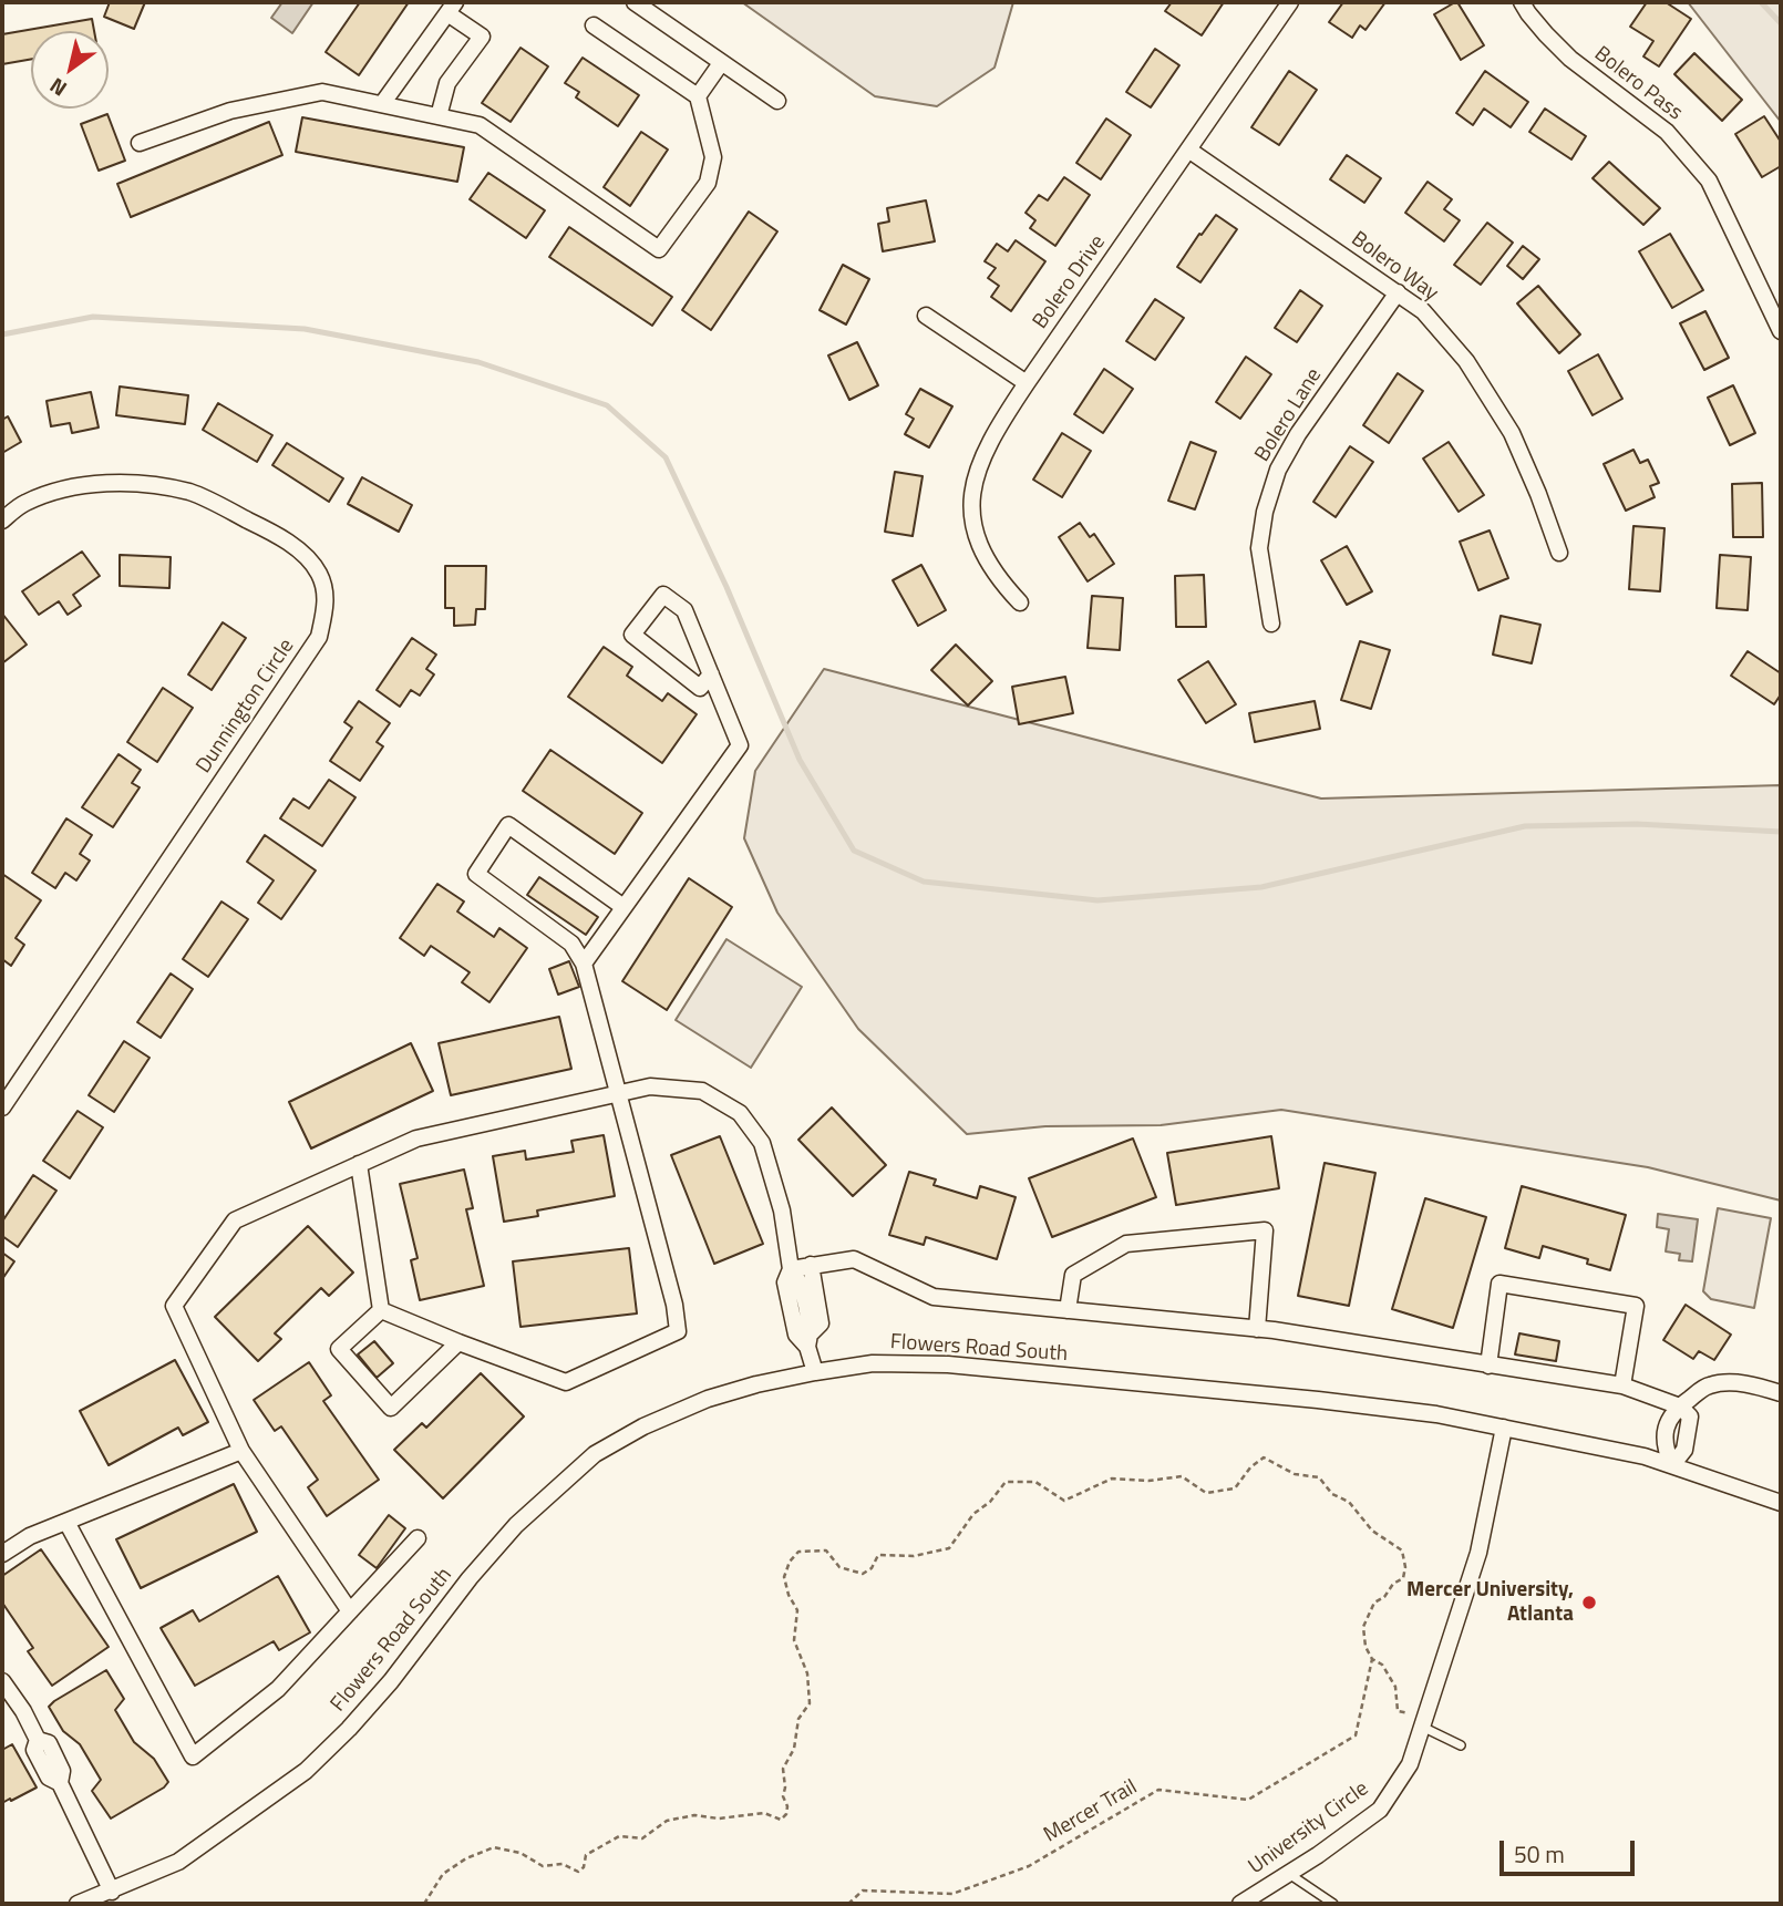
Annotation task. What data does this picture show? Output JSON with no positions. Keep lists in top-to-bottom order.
{
  "streets": {
    "street": [
      "Bolero Pass",
      "Bolero Way",
      "Bolero Drive",
      "Bolero Lane",
      "Dunnington Circle",
      "Flowers Road South",
      "University Circle"
    ],
    "path": ["Mercer Trail"]
  },
  "crossings": [
    ["Bolero Way", "Bolero Drive"],
    ["Bolero Way", "Bolero Lane"],
    ["Flowers Road South", "University Circle"]
  ],
  "places": ["Mercer University, Atlanta"],
  "scale_bar": "50 m",
  "north": "bottom left"
}
